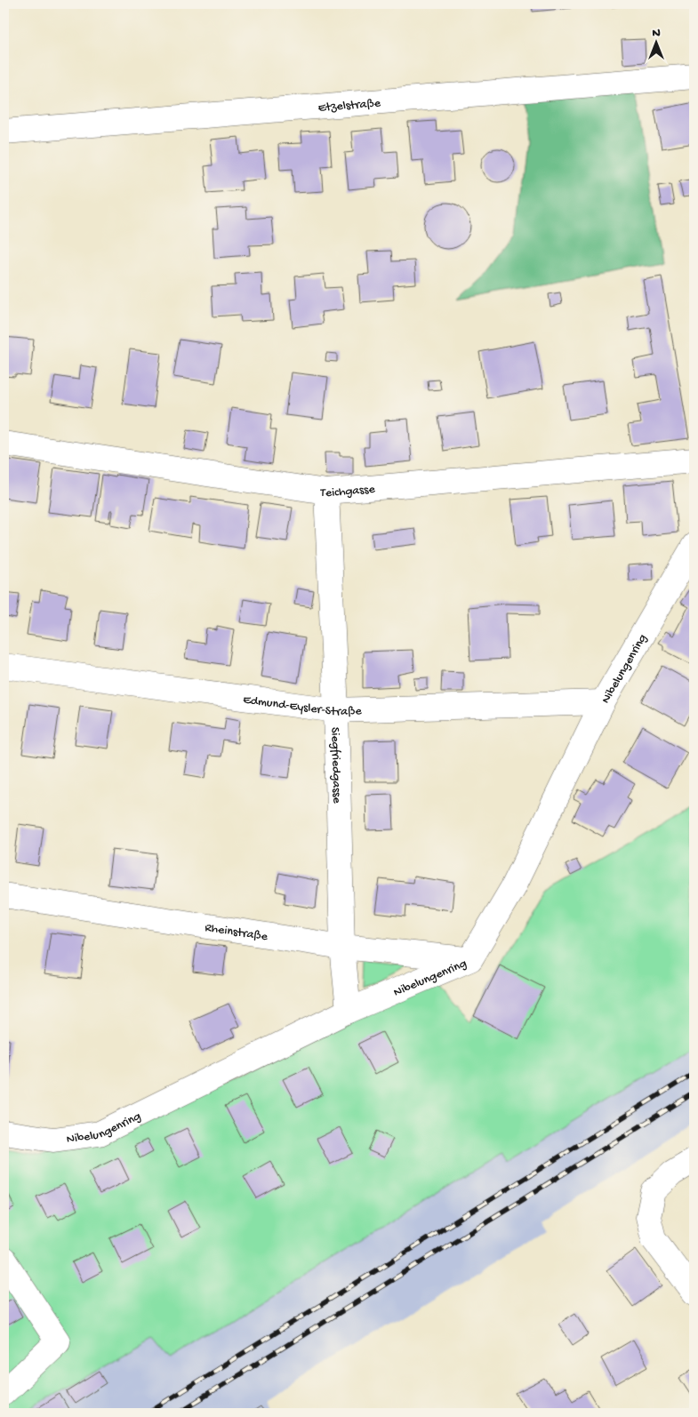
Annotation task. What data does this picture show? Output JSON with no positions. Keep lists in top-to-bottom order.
{
  "streets": {
    "street": [
      "Etzelstraße",
      "Teichgasse",
      "Nibelungenring",
      "Edmund-Eysler-Straße",
      "Siegfriedgasse",
      "Rheinstraße"
    ]
  },
  "crossings": [
    ["Teichgasse", "Siegfriedgasse"],
    ["Nibelungenring", "Edmund-Eysler-Straße"],
    ["Nibelungenring", "Siegfriedgasse"],
    ["Nibelungenring", "Rheinstraße"],
    ["Edmund-Eysler-Straße", "Siegfriedgasse"],
    ["Siegfriedgasse", "Rheinstraße"]
  ],
  "north": "top"
}
